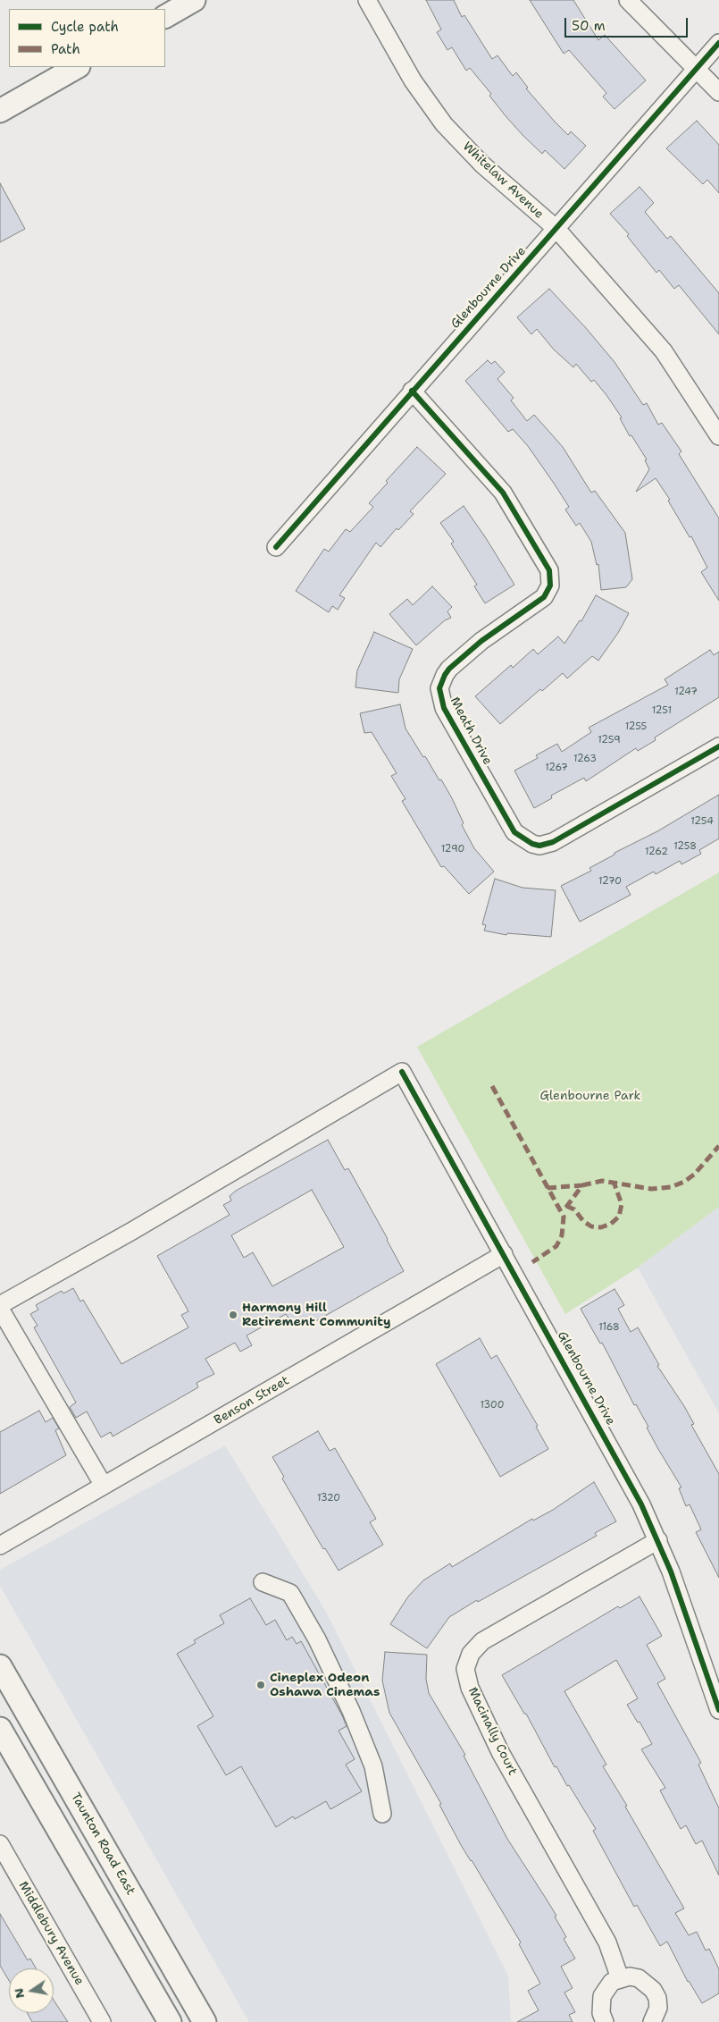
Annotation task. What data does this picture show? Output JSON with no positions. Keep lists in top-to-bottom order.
{
  "streets": {
    "main road": ["Taunton Road East"],
    "street": [
      "Whitelaw Avenue",
      "Glenbourne Drive",
      "Meath Drive",
      "Benson Street",
      "Macinally Court",
      "Middlebury Avenue"
    ]
  },
  "crossings": [
    ["Whitelaw Avenue", "Glenbourne Drive"],
    ["Glenbourne Drive", "Meath Drive"],
    ["Glenbourne Drive", "Benson Street"],
    ["Glenbourne Drive", "Macinally Court"]
  ],
  "parks": ["Glenbourne Park"],
  "places": ["Harmony Hill Retirement Community", "Cineplex Odeon Oshawa Cinemas"],
  "house_numbers": [
    "1247",
    "1251",
    "1255",
    "1259",
    "1263",
    "1267",
    "1254",
    "1258",
    "1290",
    "1262",
    "1270",
    "1168",
    "1300",
    "1320"
  ],
  "legend": ["Cycle path", "Path"],
  "scale_bar": "50 m",
  "north": "left"
}
